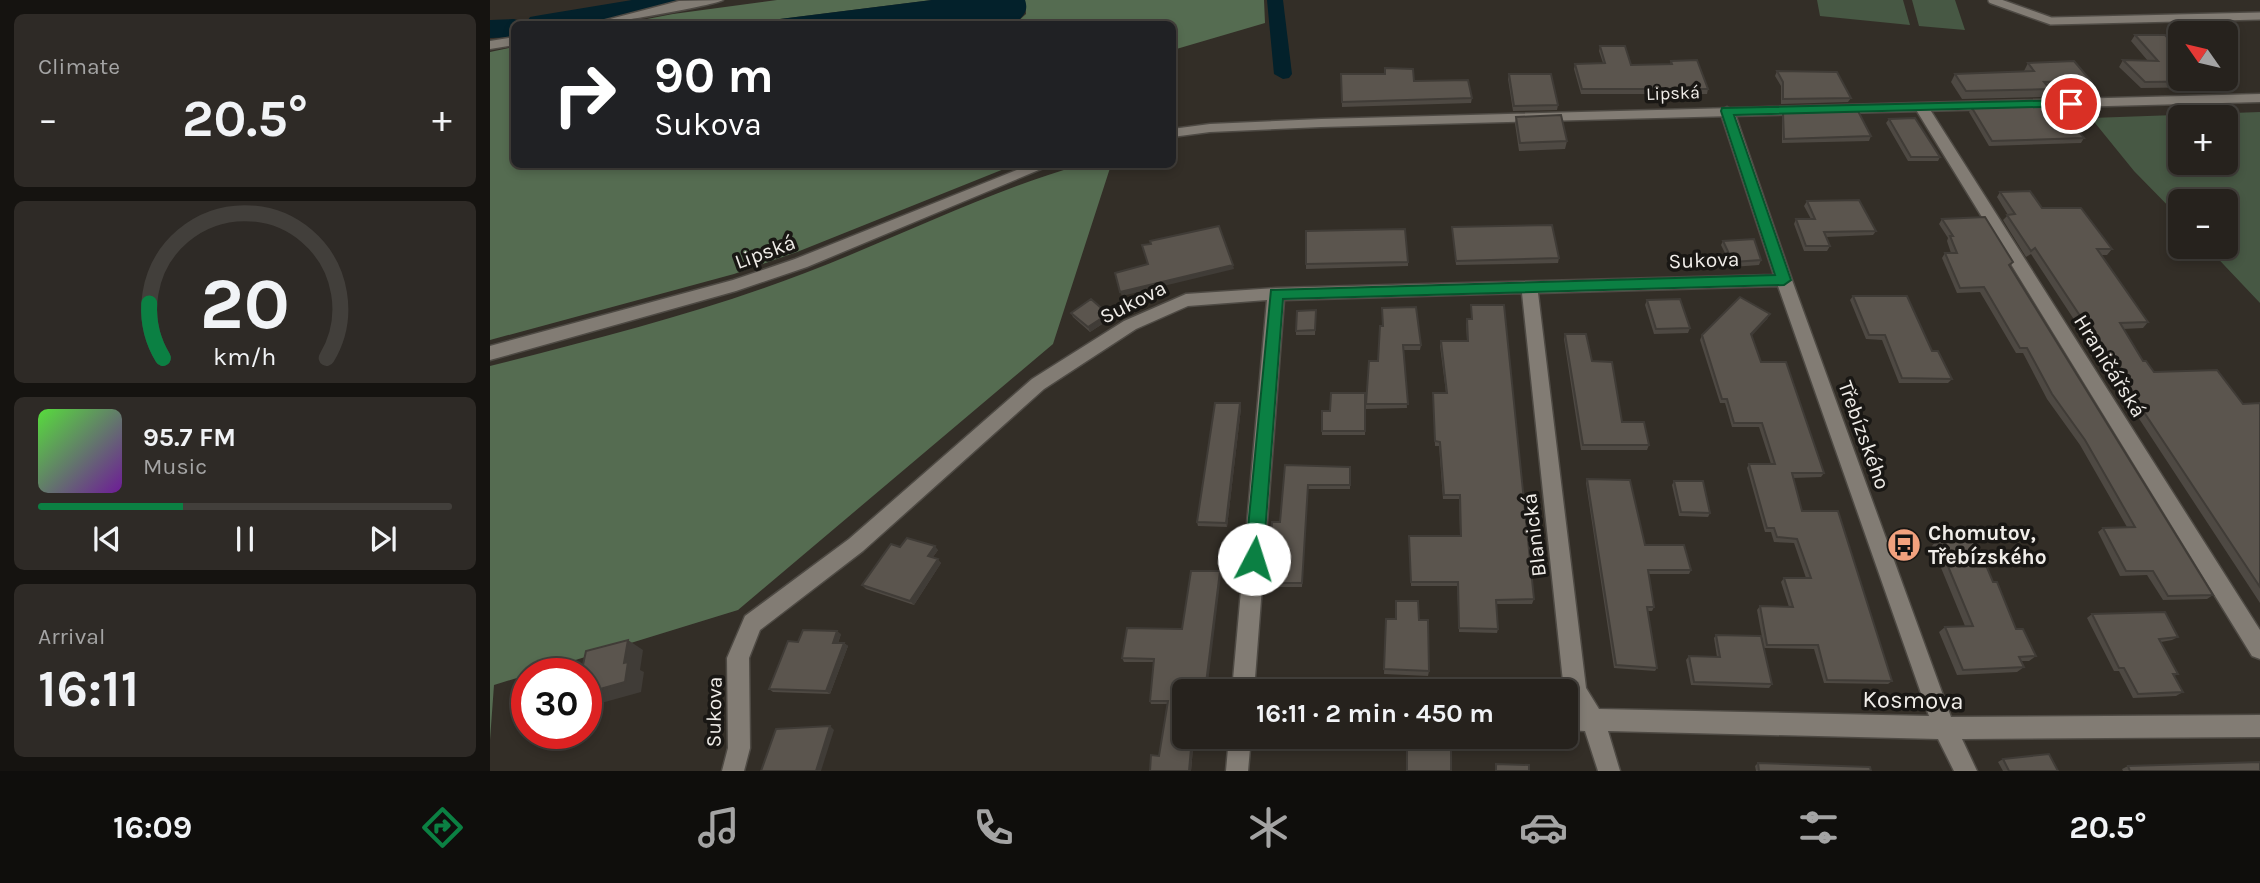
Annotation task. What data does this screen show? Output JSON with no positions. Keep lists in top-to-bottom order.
{
  "streets": {
    "street": [
      "Lipská",
      "Sukova",
      "Hraničářská",
      "Třebízského",
      "Blanická",
      "Kosmova"
    ]
  },
  "crossings": [
    ["Lipská", "Hraničářská"],
    ["Lipská", "Třebízského"],
    ["Sukova", "Třebízského"],
    ["Sukova", "Blanická"],
    ["Třebízského", "Kosmova"],
    ["Blanická", "Kosmova"]
  ],
  "places": {
    "bus stop": ["Chomutov, Třebízského"]
  },
  "north": "top left",
  "page": {
    "tile": [
      "Climate",
      ["Arrival", "16:11"]
    ],
    "map_buttons": ["+", "−"],
    "turn": ["90 m", "Sukova"],
    "heat": ["−", "20.5°", "+"],
    "song": ["95.7 FM", "Music"],
    "limit": "30",
    "trip": "16:11 · 2 min · 450 m",
    "tabs": ["16:09", "20.5°"],
    "gauge": ["20", "km/h"]
  }
}
